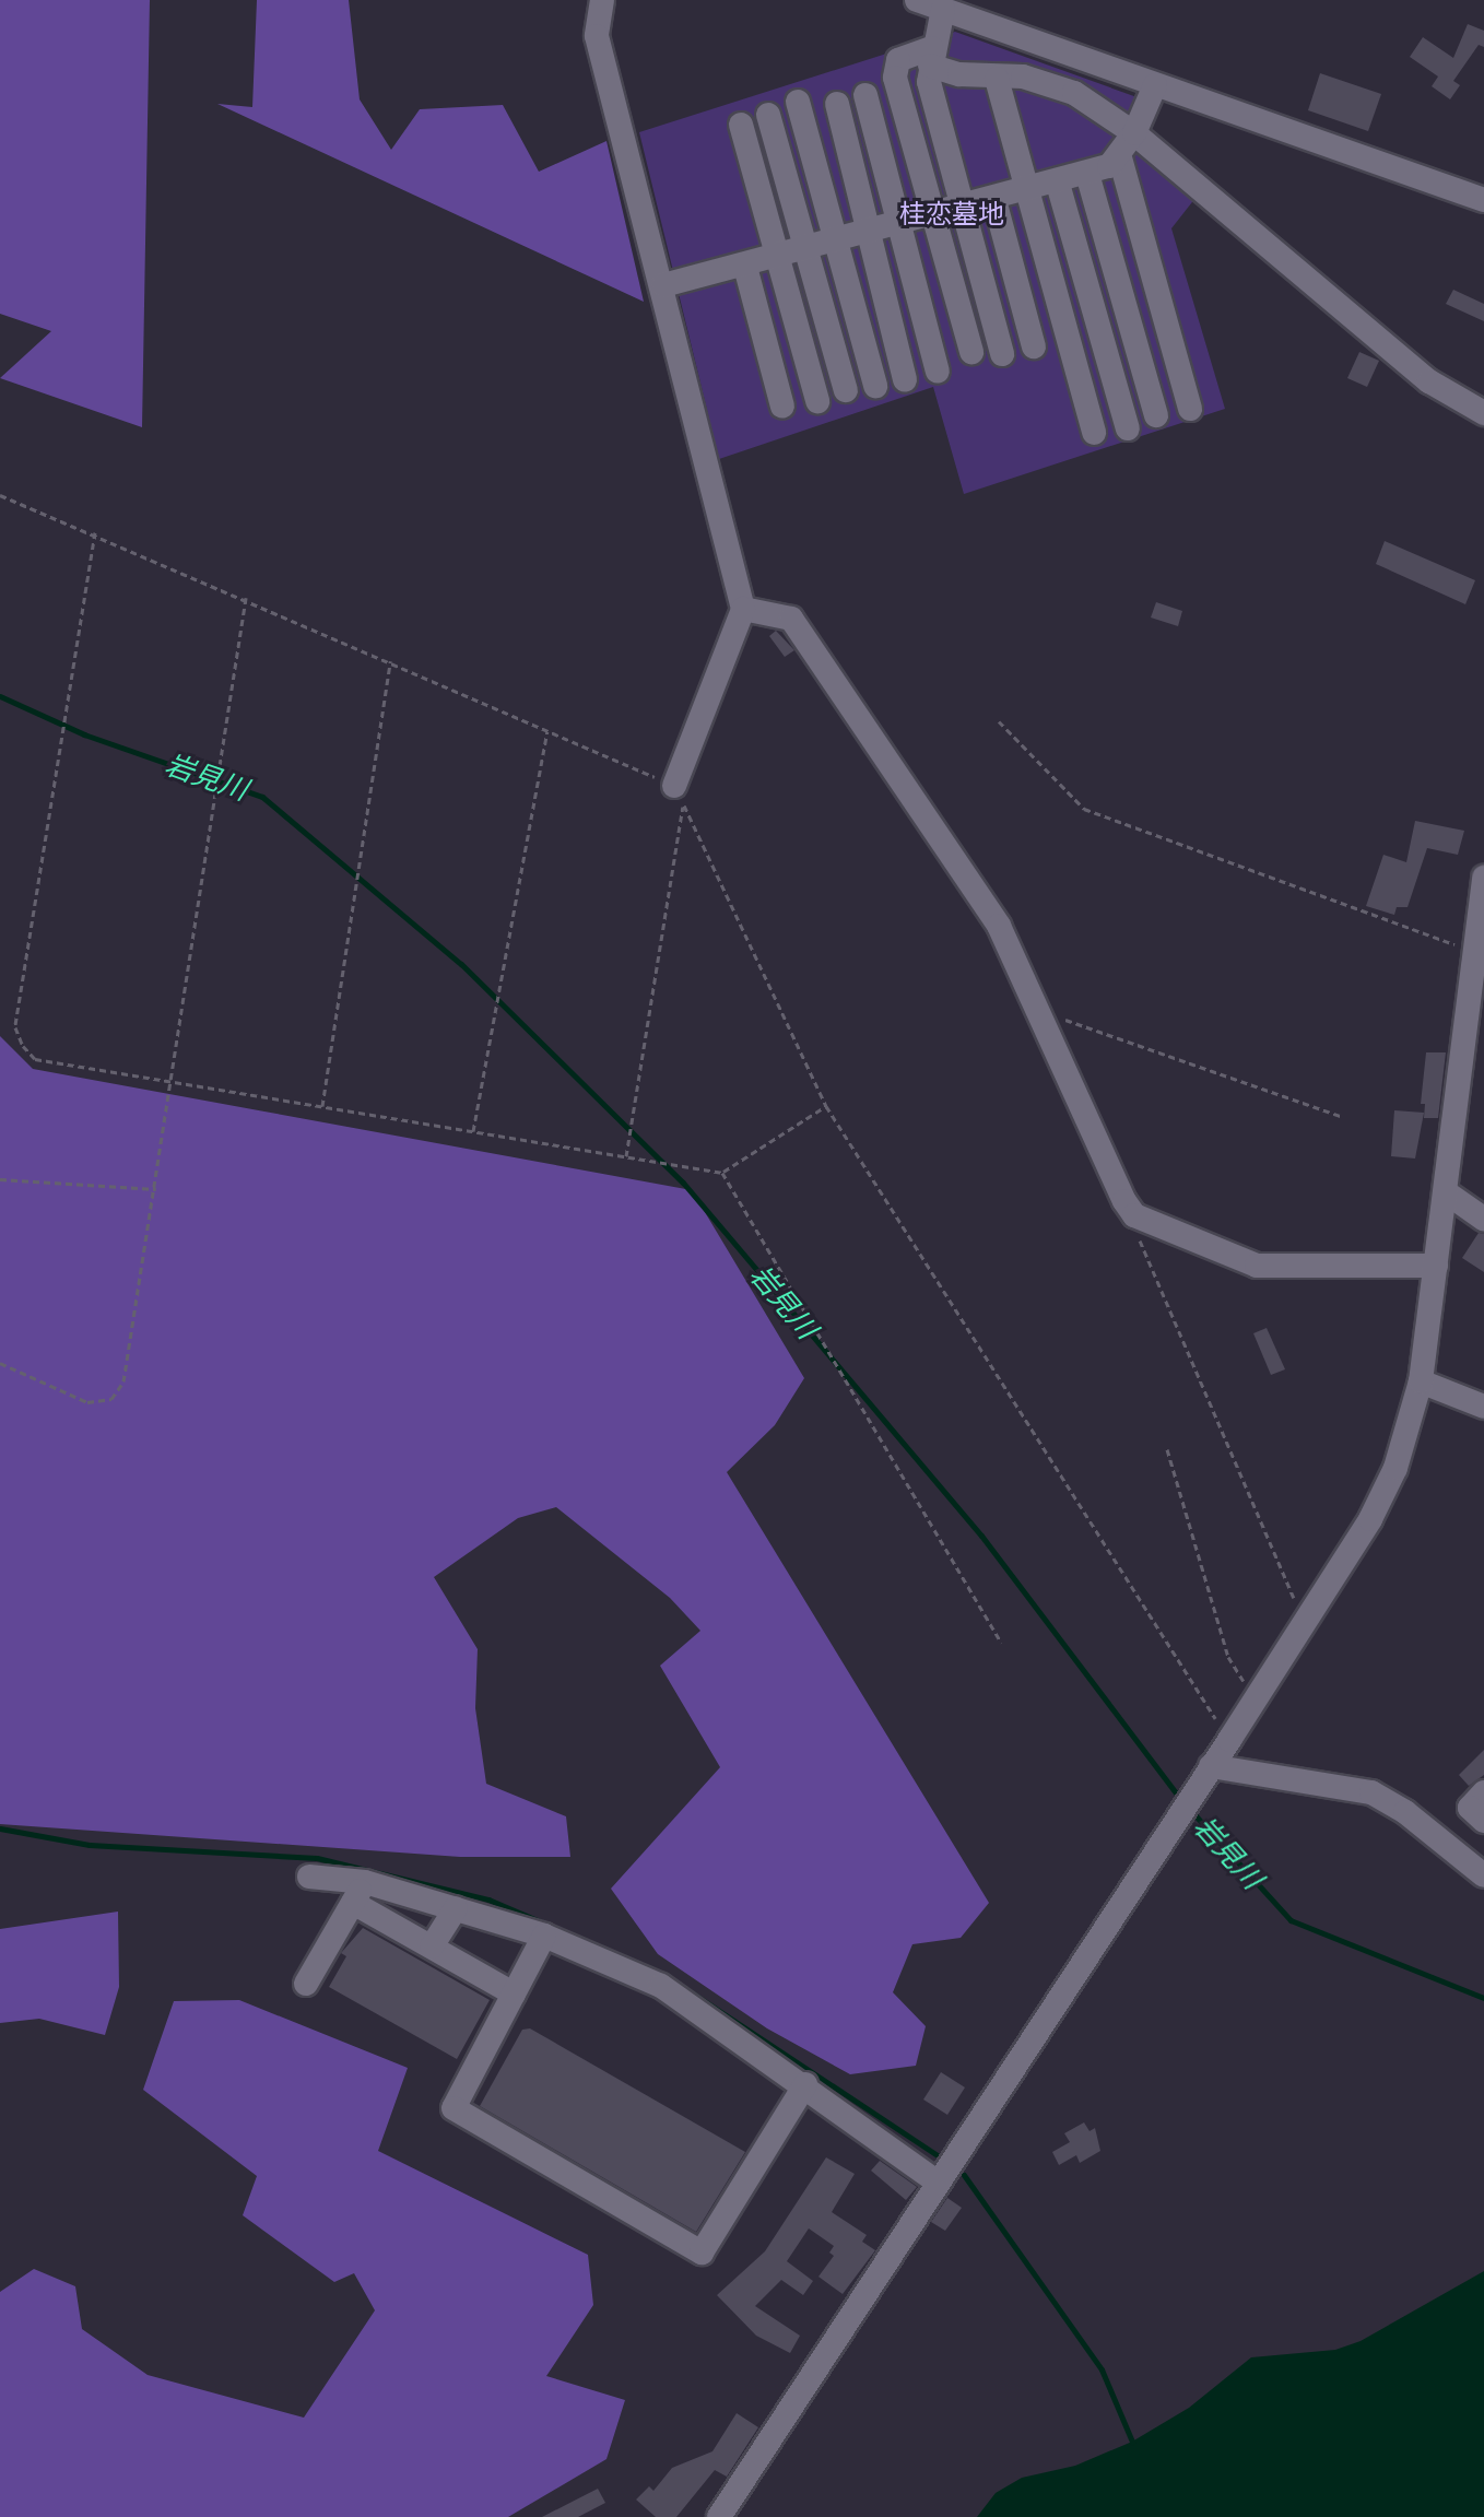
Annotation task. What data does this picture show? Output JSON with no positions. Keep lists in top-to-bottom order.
{
  "water": ["岩見川"],
  "parks": ["桂恋墓地"]
}
